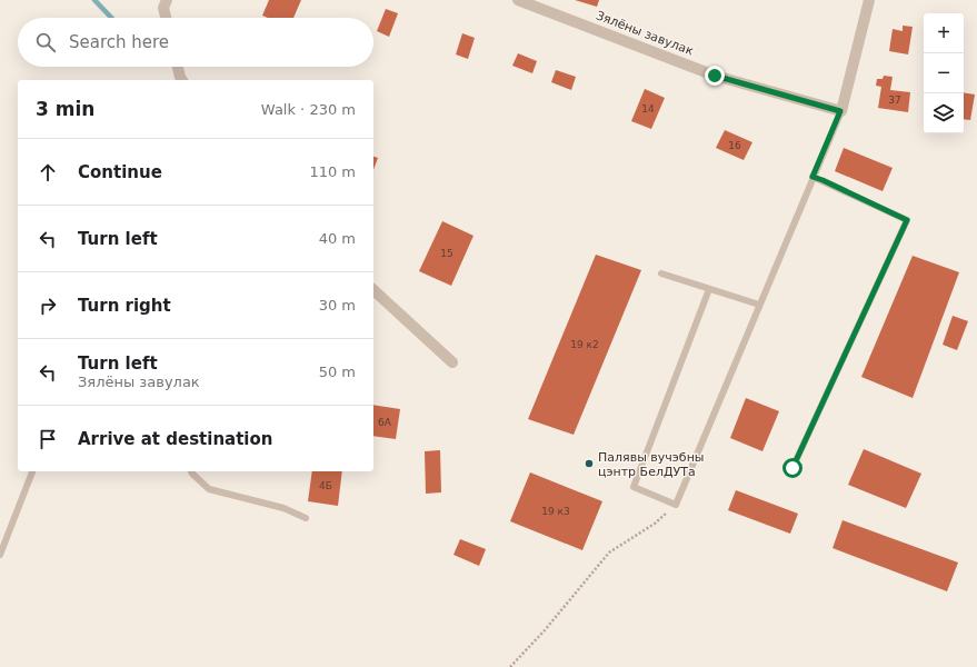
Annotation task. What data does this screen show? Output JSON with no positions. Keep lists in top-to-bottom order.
{
  "streets": {
    "street": ["Зялёны завулак"]
  },
  "places": ["Палявы вучэбны цэнтр БелДУТа"],
  "house_numbers": [
    "37",
    "14",
    "16",
    "15",
    "19 к2",
    "6А",
    "4Б",
    "19 к3"
  ],
  "page": {
    "map_buttons": ["+", "−"],
    "search": "Search here",
    "heading": ["3 min", "Walk · 230 m"],
    "list": [
      ["Continue", "110 m"],
      ["Turn left", "40 m"],
      ["Turn right", "30 m"],
      ["Turn left", "Зялёны завулак", "50 m"],
      "Arrive at destination"
    ]
  }
}
